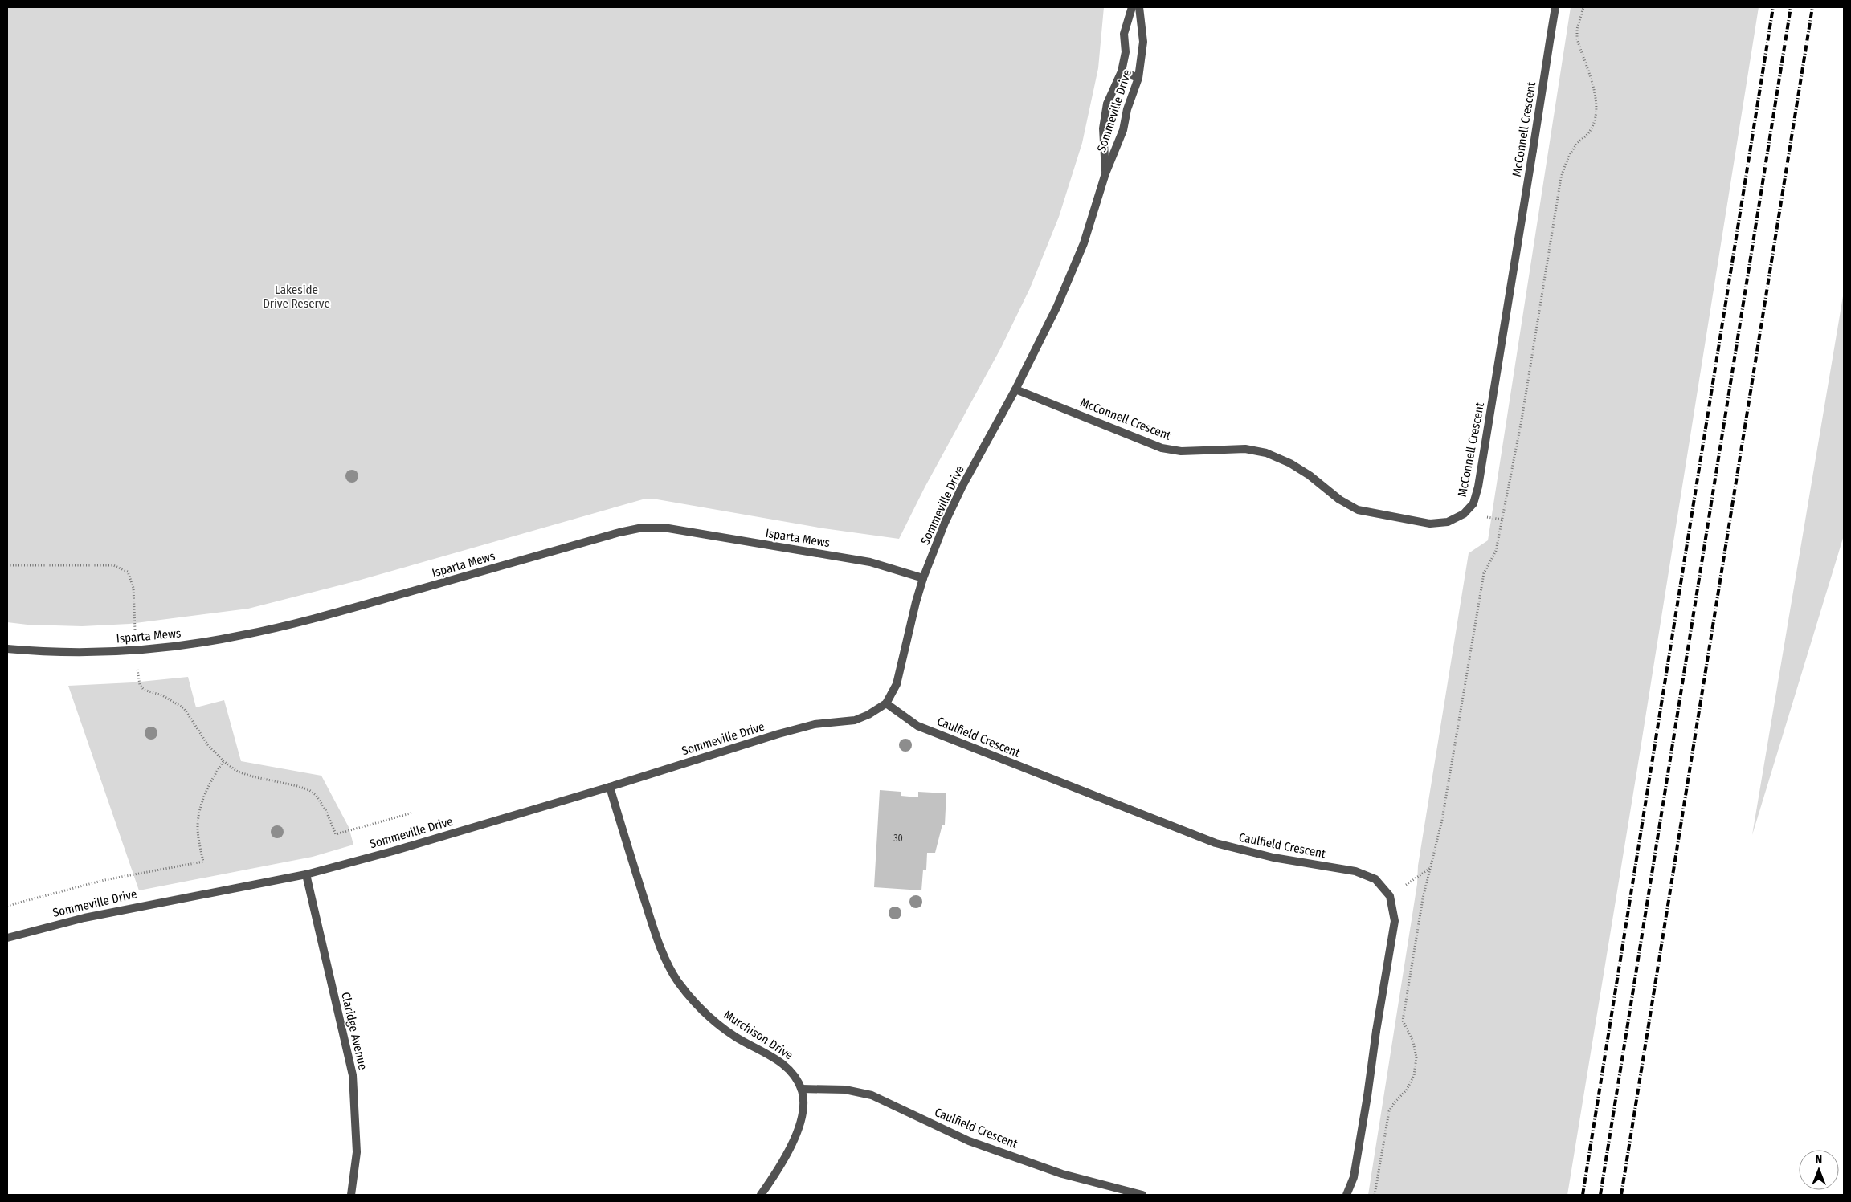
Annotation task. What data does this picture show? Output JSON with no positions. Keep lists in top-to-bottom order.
{
  "streets": {
    "street": [
      "Sommeville Drive",
      "McConnell Crescent",
      "Isparta Mews",
      "Caulfield Crescent",
      "Claridge Avenue",
      "Murchison Drive"
    ]
  },
  "crossings": [
    ["Sommeville Drive", "McConnell Crescent"],
    ["Sommeville Drive", "Isparta Mews"],
    ["Sommeville Drive", "Caulfield Crescent"],
    ["Sommeville Drive", "Claridge Avenue"],
    ["Sommeville Drive", "Murchison Drive"],
    ["Caulfield Crescent", "Murchison Drive"]
  ],
  "parks": ["Lakeside Drive Reserve"],
  "house_numbers": ["30"],
  "north": "top"
}
